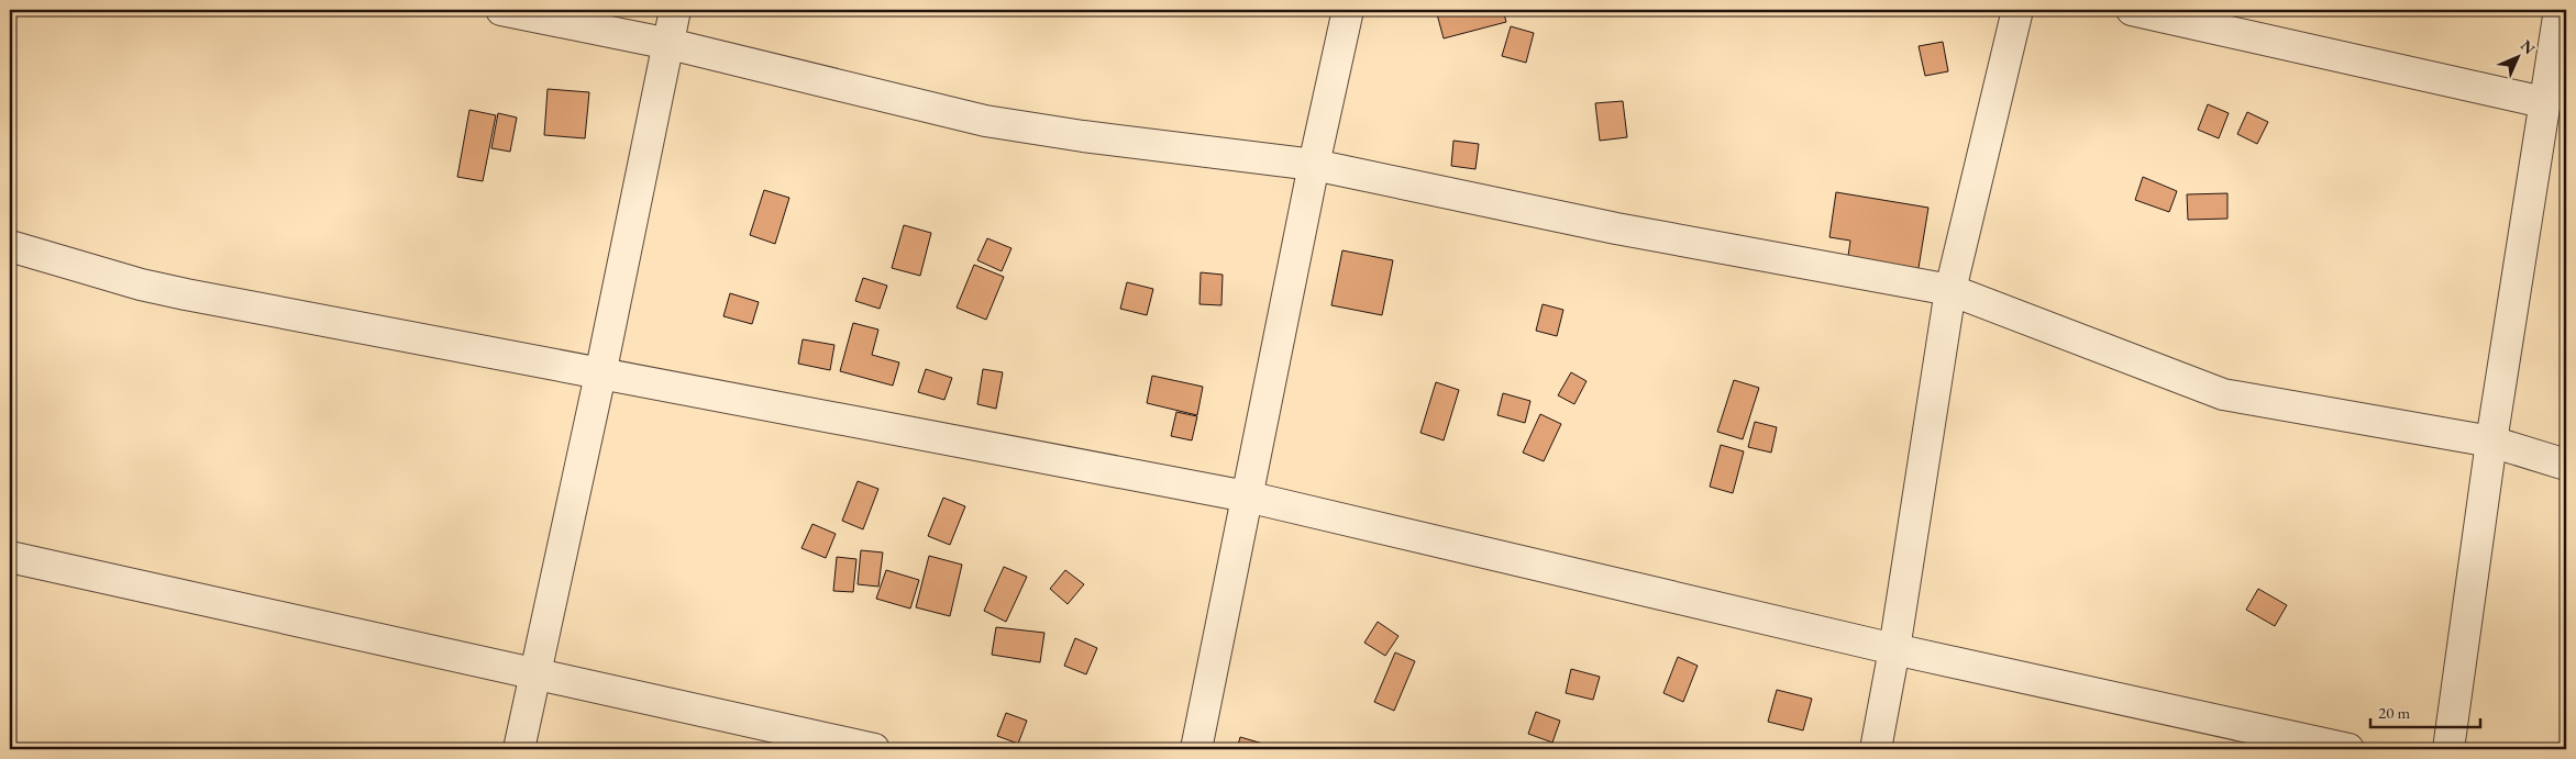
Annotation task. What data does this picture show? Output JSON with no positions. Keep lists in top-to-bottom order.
{
  "scale_bar": "20 m",
  "north": "top right"
}
